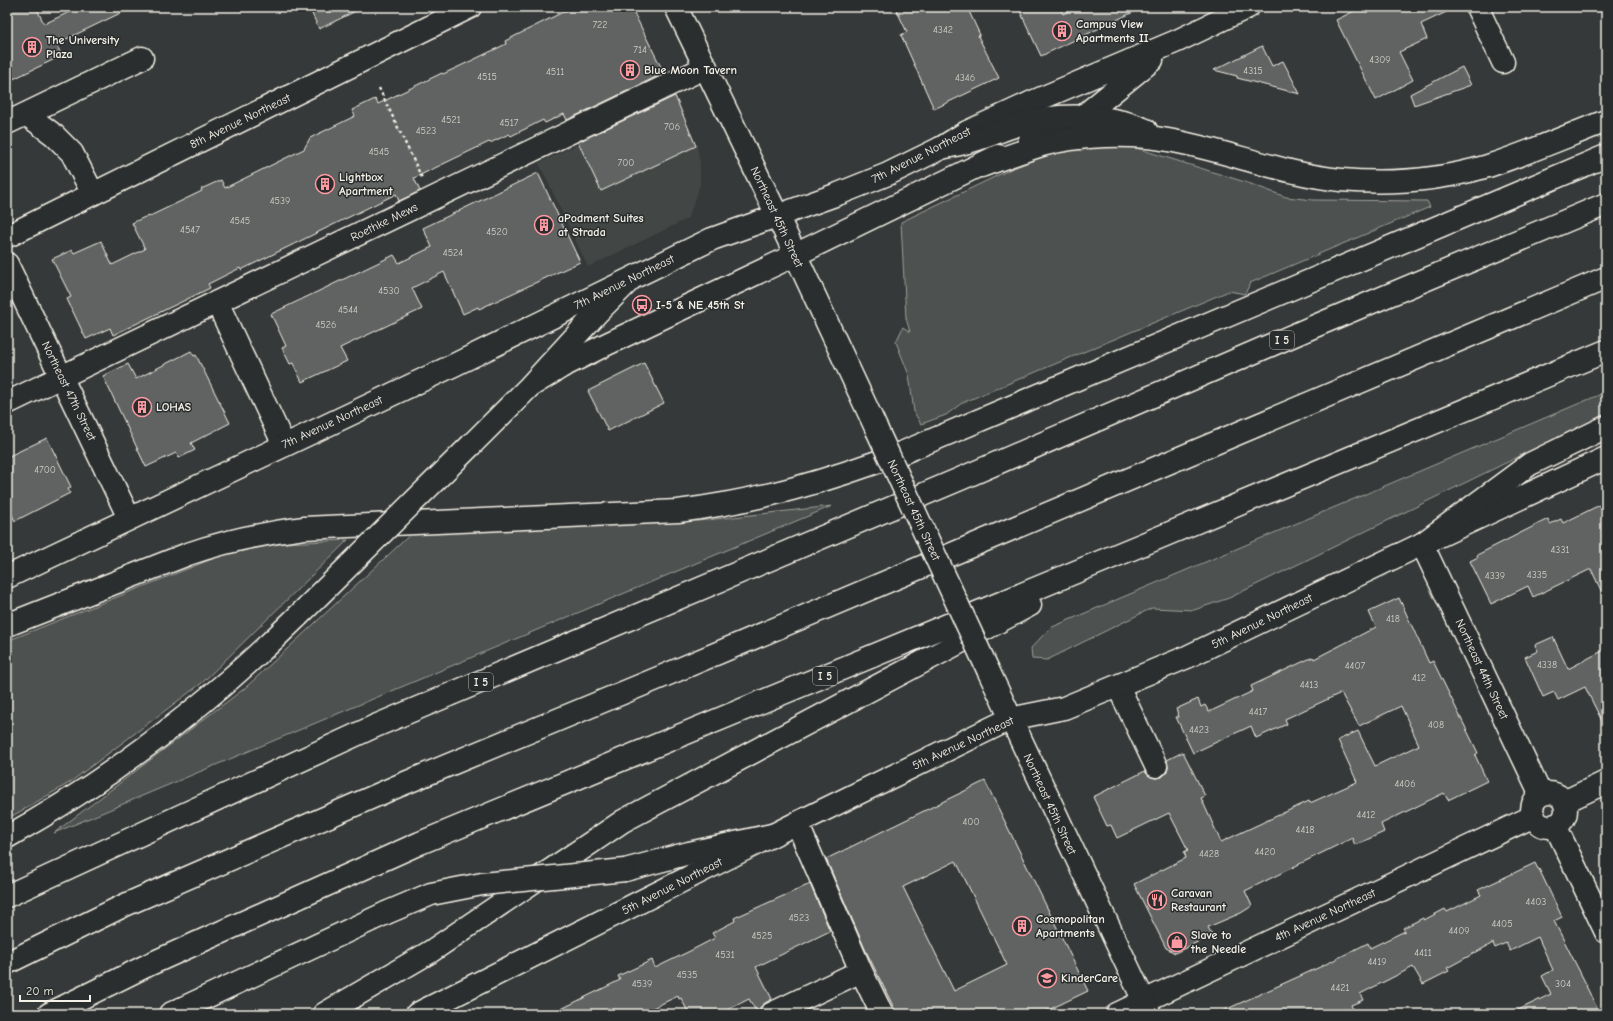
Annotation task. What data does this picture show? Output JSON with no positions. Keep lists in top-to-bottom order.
{
  "streets": {
    "main road": [
      "8th Avenue Northeast",
      "7th Avenue Northeast",
      "Northeast 45th Street",
      "Roethke Mews",
      "I 5",
      "Northeast 47th Street",
      "5th Avenue Northeast",
      "Northeast 44th Street",
      "4th Avenue Northeast"
    ]
  },
  "crossings": [
    ["7th Avenue Northeast", "Northeast 45th Street"],
    ["7th Avenue Northeast", "Northeast 47th Street"],
    ["Northeast 45th Street", "Roethke Mews"],
    ["Northeast 45th Street", "5th Avenue Northeast"],
    ["Northeast 45th Street", "4th Avenue Northeast"],
    ["Roethke Mews", "Northeast 47th Street"],
    ["5th Avenue Northeast", "Northeast 44th Street"],
    ["Northeast 44th Street", "4th Avenue Northeast"]
  ],
  "places": {
    "building": [
      "Campus View Apartments II",
      "The University Plaza",
      "Blue Moon Tavern",
      "Lightbox Apartment",
      "aPodment Suites at Strada",
      "LOHAS",
      "Cosmopolitan Apartments"
    ],
    "bus stop": ["I-5 & NE 45th St"],
    "restaurant": ["Caravan Restaurant"],
    "shop": ["Slave to the Needle"],
    "school or university": ["KinderCare"]
  },
  "house_numbers": [
    "722",
    "4342",
    "714",
    "4309",
    "4315",
    "4511",
    "4515",
    "4346",
    "4521",
    "4517",
    "706",
    "4523",
    "4545",
    "700",
    "4539",
    "4545",
    "4547",
    "4520",
    "4524",
    "4530",
    "4544",
    "4526",
    "4700",
    "4331",
    "4335",
    "4339",
    "418",
    "4338",
    "4407",
    "412",
    "4413",
    "4417",
    "408",
    "4423",
    "4406",
    "4412",
    "400",
    "4418",
    "4420",
    "4428",
    "4403",
    "4523",
    "4405",
    "4409",
    "4525",
    "4411",
    "4531",
    "4419",
    "4535",
    "4539",
    "304",
    "4421"
  ],
  "scale_bar": "20 m"
}
